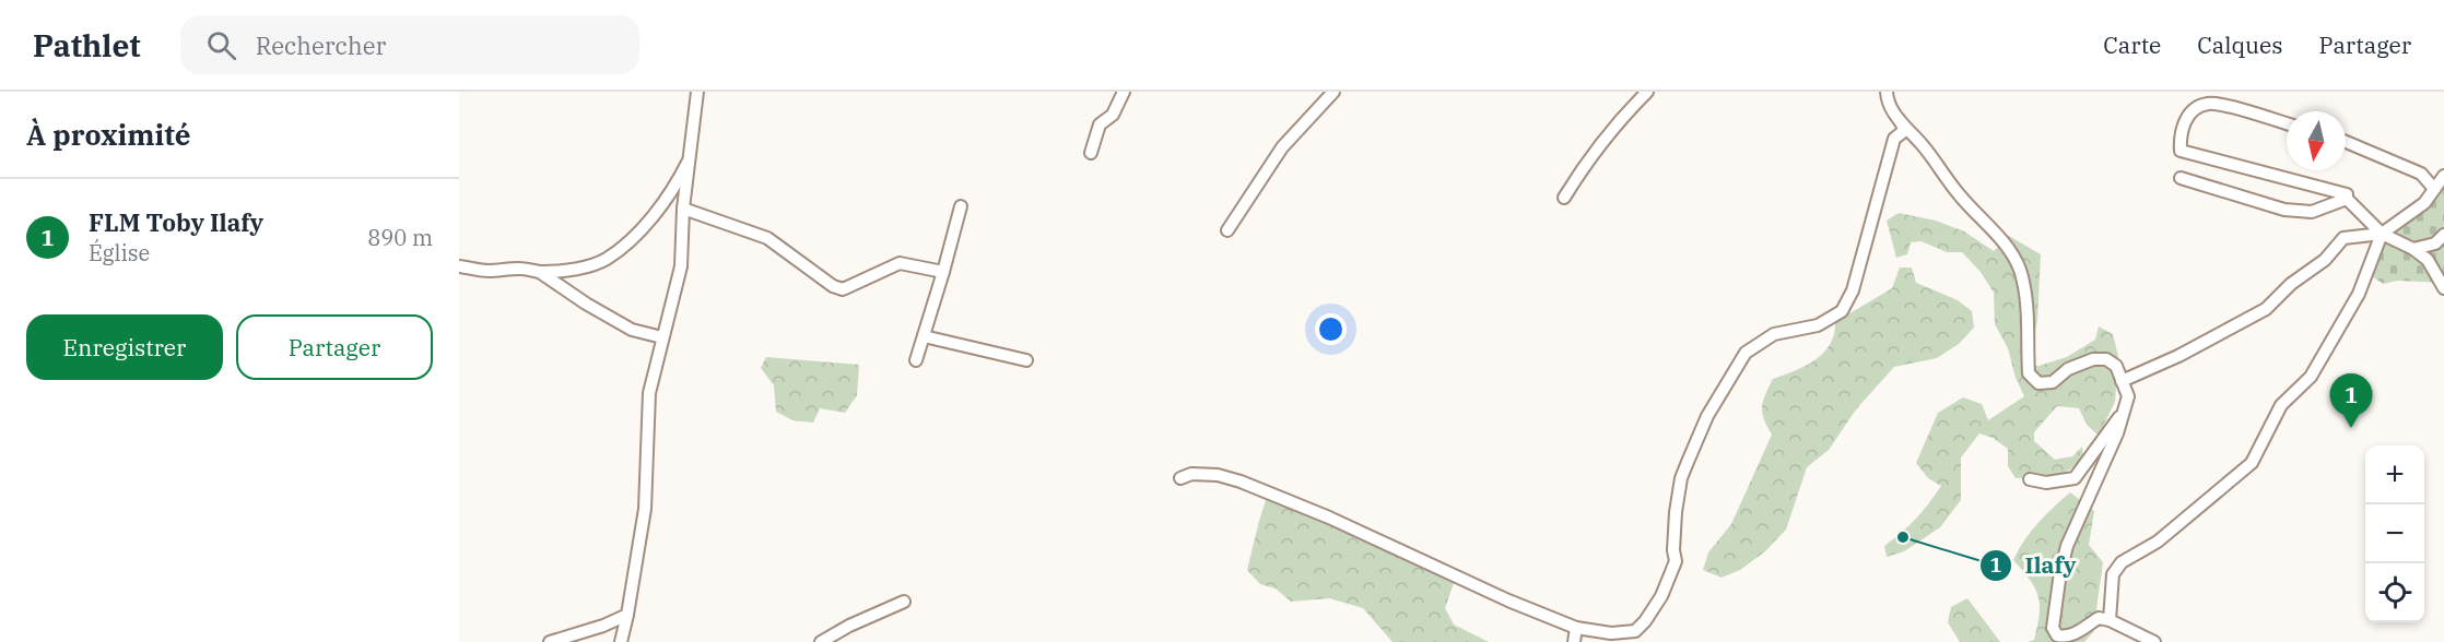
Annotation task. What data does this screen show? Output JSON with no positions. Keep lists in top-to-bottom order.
{
  "places": ["Ilafy"],
  "north": "bottom",
  "page": {
    "header": "Pathlet",
    "search": "Rechercher",
    "nav": ["Carte", "Calques", "Partager"],
    "heading": "À proximité",
    "list": [
      {
        "mark": "1",
        "name": "FLM Toby Ilafy",
        "note": "Église",
        "value": "890 m"
      }
    ],
    "buttons": ["Enregistrer", "Partager"],
    "pins": "1",
    "map_buttons": ["+", "−"]
  }
}
